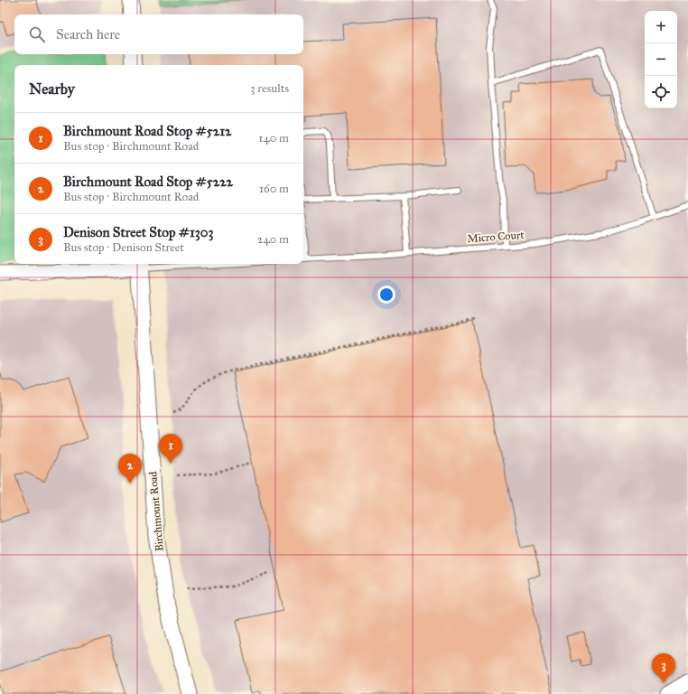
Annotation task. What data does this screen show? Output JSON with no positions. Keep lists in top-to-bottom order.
{
  "streets": {
    "main road": ["Birchmount Road"],
    "lane": ["Micro Court"]
  },
  "page": {
    "map_buttons": ["+", "−"],
    "search": "Search here",
    "heading": ["Nearby", "3 results"],
    "list": [
      {
        "mark": "1",
        "name": "Birchmount Road Stop #5212",
        "note": "Bus stop · Birchmount Road",
        "value": "140 m"
      },
      {
        "mark": "2",
        "name": "Birchmount Road Stop #5222",
        "note": "Bus stop · Birchmount Road",
        "value": "160 m"
      },
      {
        "mark": "3",
        "name": "Denison Street Stop #1303",
        "note": "Bus stop · Denison Street",
        "value": "240 m"
      }
    ],
    "pins": ["1", "2", "3"]
  }
}
